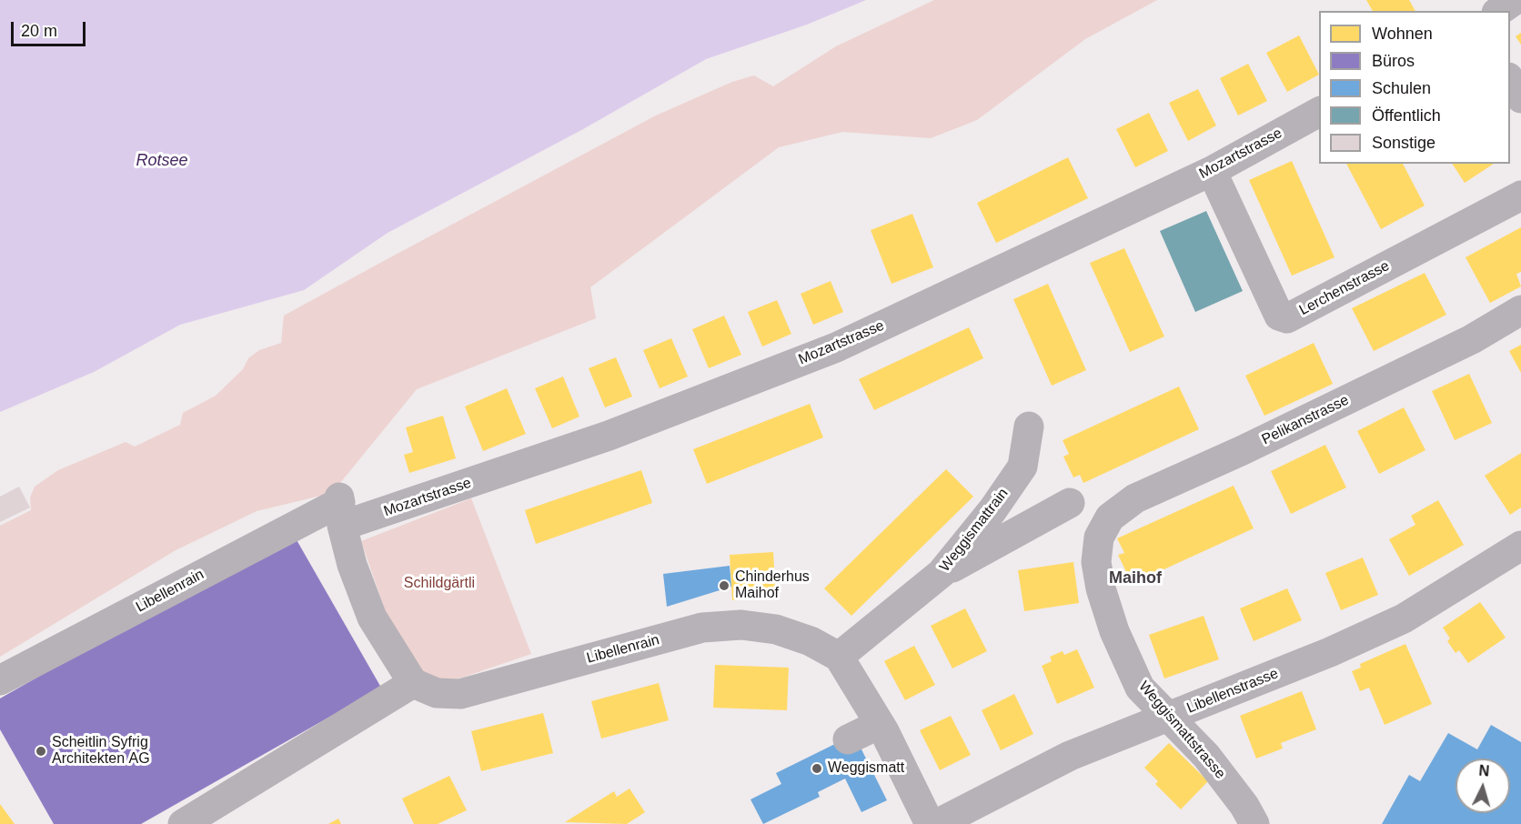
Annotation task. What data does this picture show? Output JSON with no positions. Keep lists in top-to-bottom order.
{
  "streets": {
    "street": [
      "Mozartstrasse",
      "Lerchenstrasse",
      "Pelikanstrasse",
      "Weggismattrain",
      "Libellenrain",
      "Libellenstrasse",
      "Weggismattstrasse"
    ]
  },
  "crossings": [
    ["Mozartstrasse", "Lerchenstrasse"],
    ["Mozartstrasse", "Libellenrain"],
    ["Pelikanstrasse", "Weggismattstrasse"],
    ["Weggismattrain", "Libellenrain"],
    ["Libellenstrasse", "Weggismattstrasse"]
  ],
  "districts": ["Maihof"],
  "water": ["Rotsee"],
  "parks": ["Schildgärtli"],
  "places": ["Chinderhus Maihof", "Scheitlin Syfrig Architekten AG", "Weggismatt"],
  "legend": [
    "Wohnen",
    "Büros",
    "Schulen",
    "Öffentlich",
    "Sonstige"
  ],
  "scale_bar": "20 m",
  "north": "top"
}
